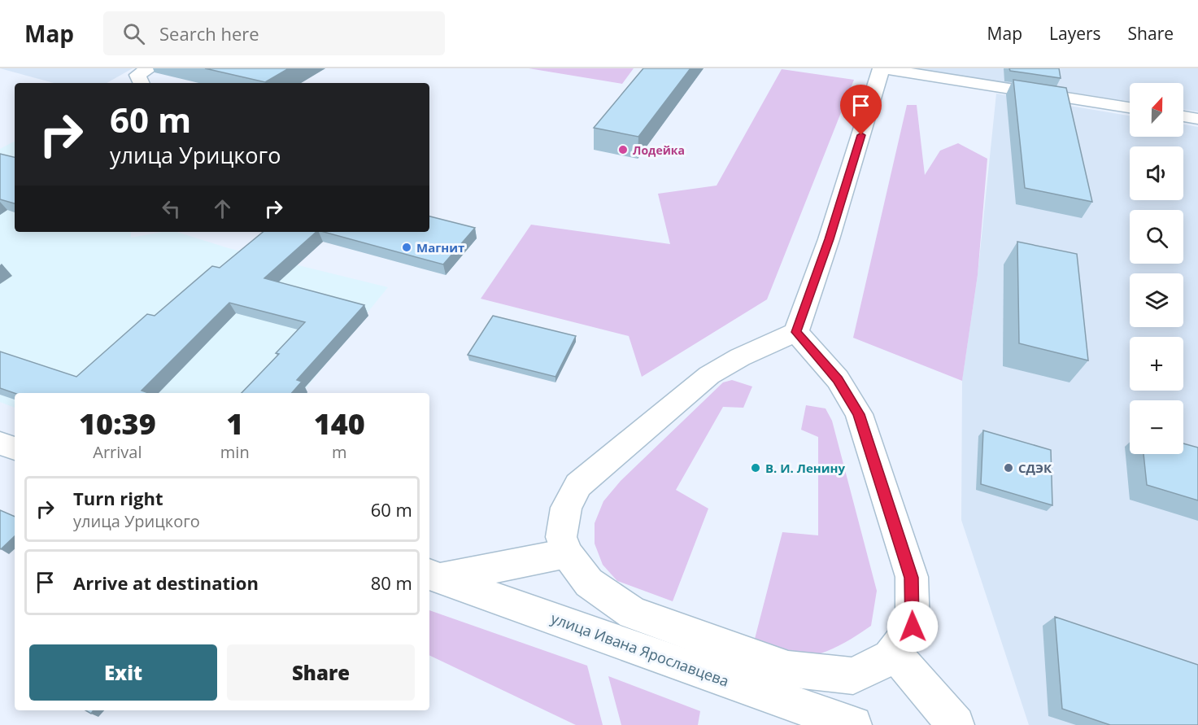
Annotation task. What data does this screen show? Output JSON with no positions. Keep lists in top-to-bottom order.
{
  "streets": {
    "street": ["улица Ивана Ярославцева"]
  },
  "places": [
    "Лодейка",
    "Магнит",
    "В. И. Ленину",
    "СДЭК"
  ],
  "north": "top",
  "page": {
    "header": "Map",
    "search": "Search here",
    "nav": ["Map", "Layers", "Share"],
    "map_buttons": ["+", "−"],
    "turn": ["60 m", "улица Урицкого"],
    "eta": [
      "10:39",
      "Arrival",
      "1",
      "min",
      "140",
      "m"
    ],
    "list": [
      {
        "name": "Turn right",
        "note": "улица Урицкого",
        "value": "60 m"
      },
      {
        "name": "Arrive at destination",
        "value": "80 m"
      }
    ],
    "buttons": ["Exit", "Share"]
  }
}
